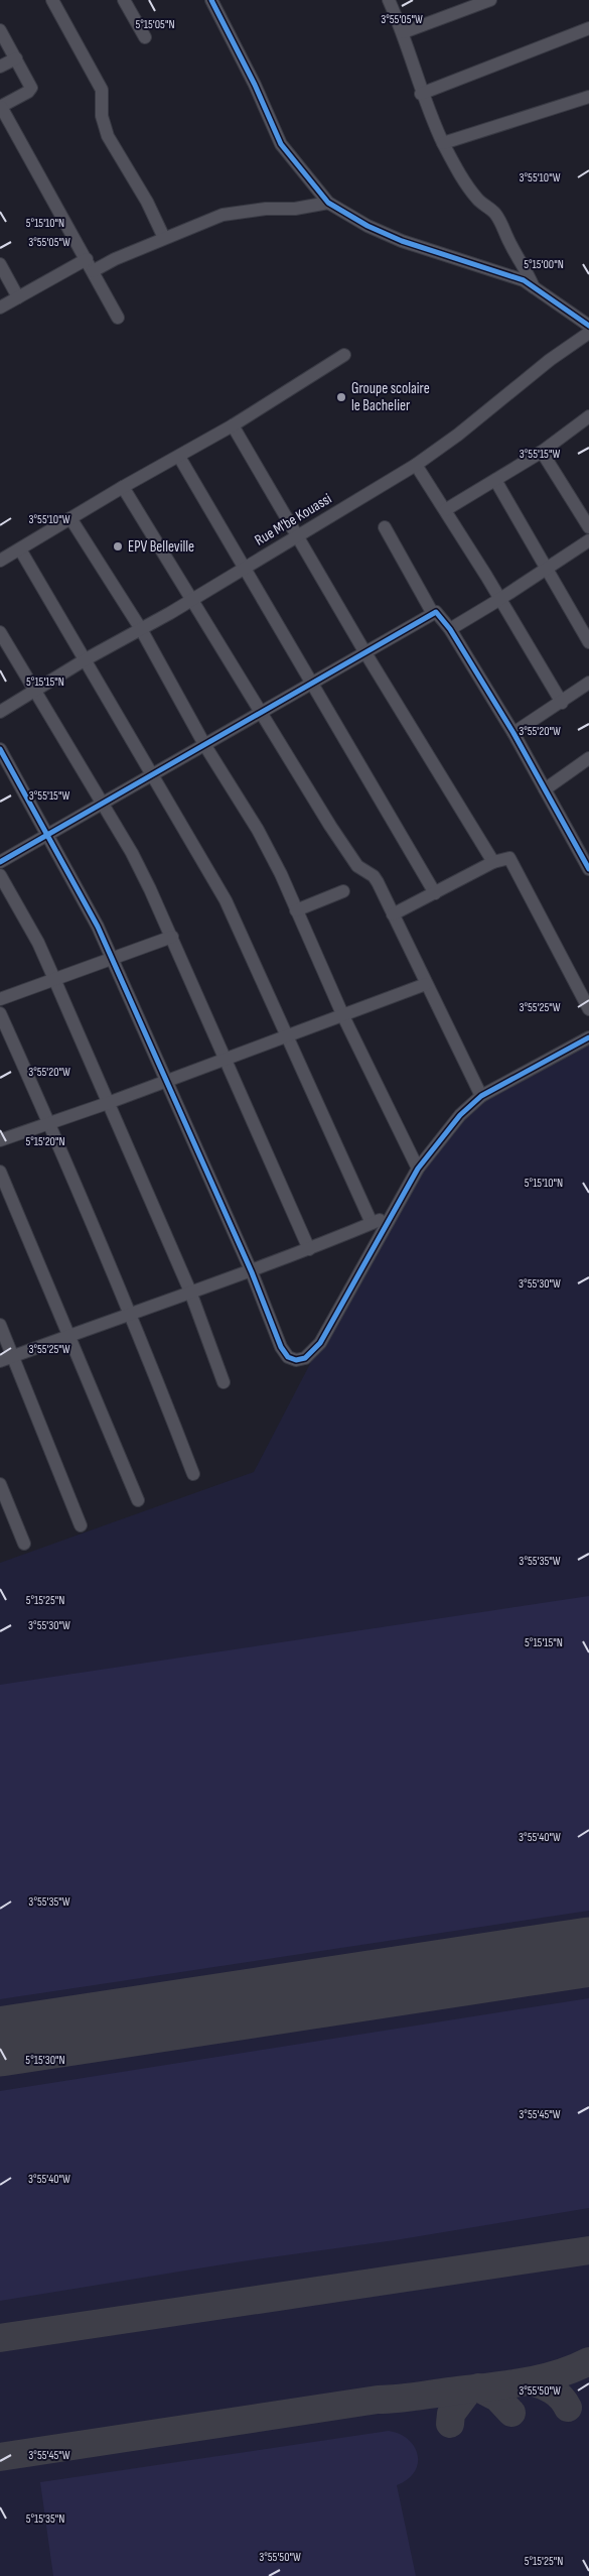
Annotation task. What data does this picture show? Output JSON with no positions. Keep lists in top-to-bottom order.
{
  "streets": {
    "street": ["Rue M'be Kouassi"]
  },
  "places": ["Groupe scolaire le Bachelier", "EPV Belleville"],
  "coordinates": [
    "3°55'05\"W",
    "5°15'05\"N",
    "3°55'10\"W",
    "5°15'10\"N",
    "5°15'00\"N",
    "3°55'15\"W",
    "5°15'15\"N",
    "3°55'20\"W",
    "3°55'25\"W",
    "5°15'20\"N",
    "3°55'30\"W",
    "3°55'35\"W",
    "5°15'25\"N",
    "3°55'40\"W",
    "5°15'30\"N",
    "3°55'45\"W",
    "3°55'50\"W",
    "5°15'35\"N"
  ]
}
